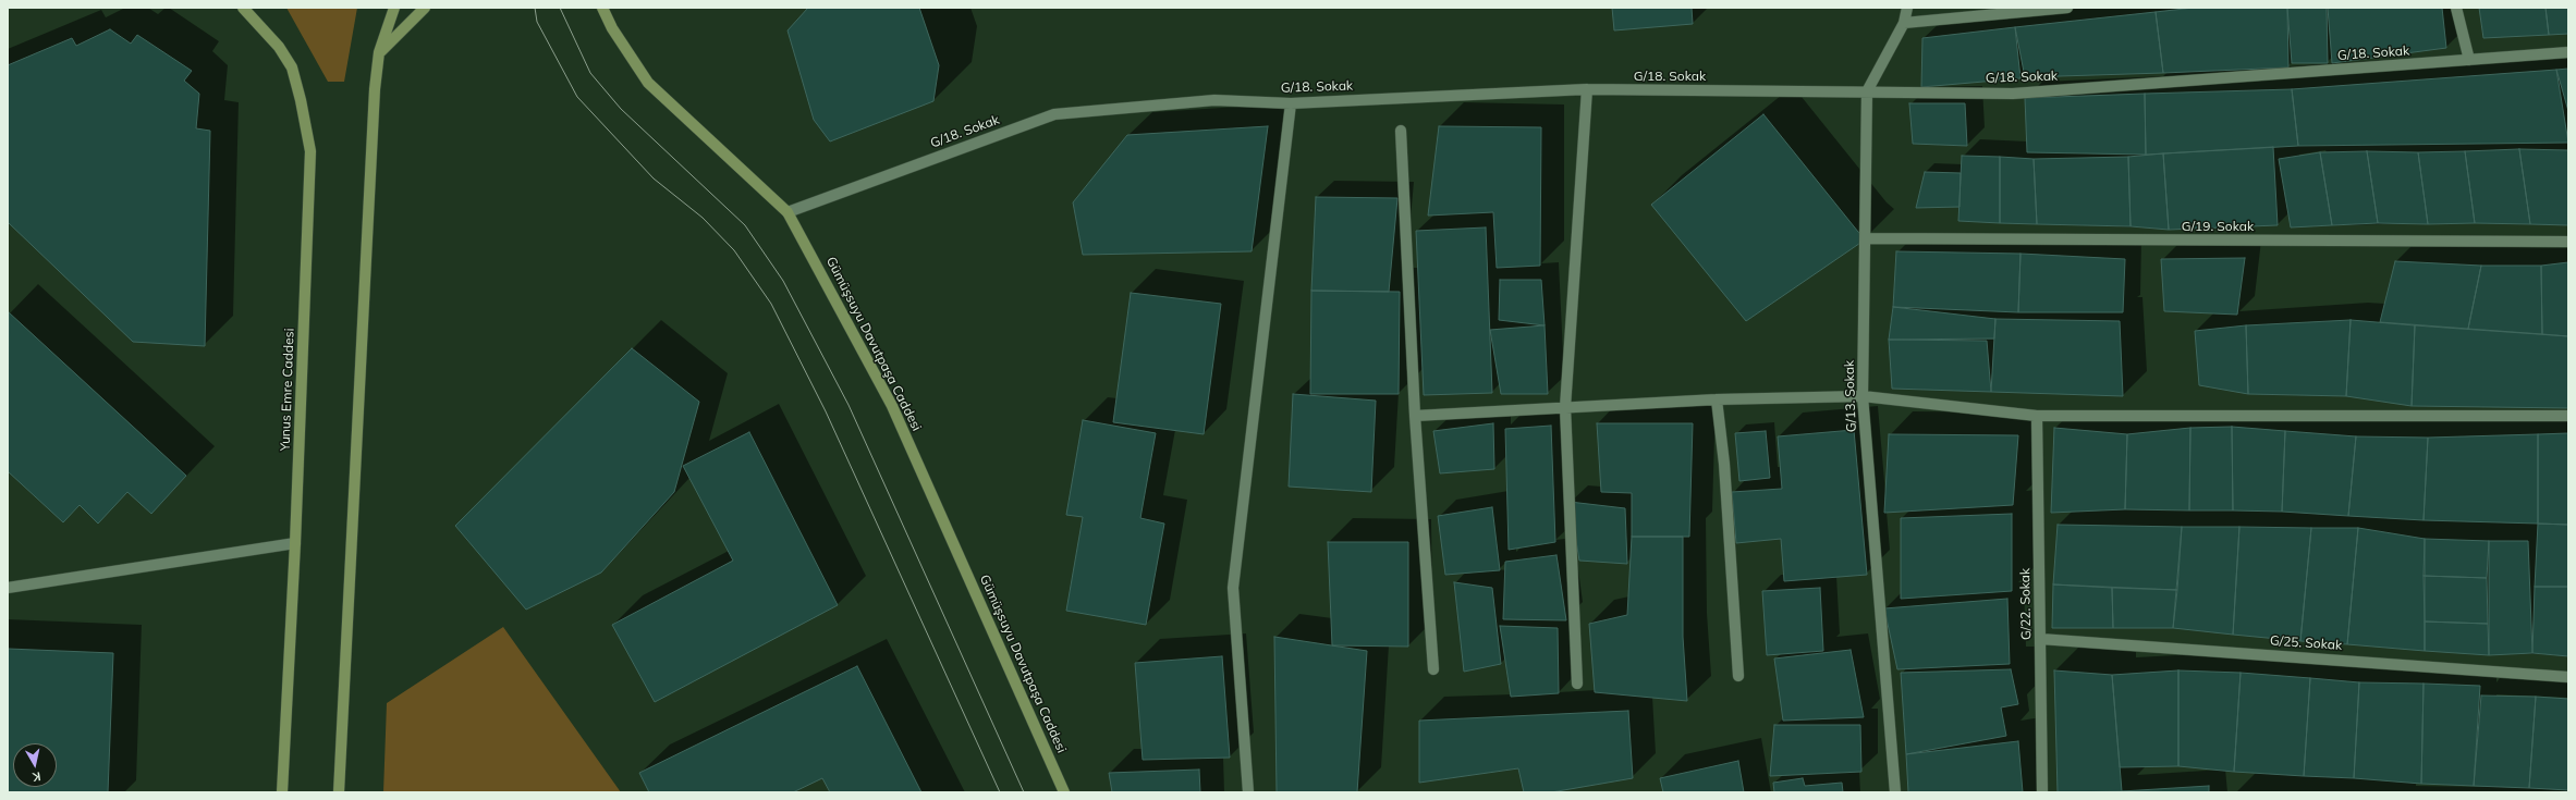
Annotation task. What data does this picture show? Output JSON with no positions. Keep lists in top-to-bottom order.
{
  "streets": {
    "main road": ["Gümüşsuyu Davutpaşa Caddesi", "Yunus Emre Caddesi"],
    "street": [
      "G/18. Sokak",
      "G/19. Sokak",
      "G/13. Sokak",
      "G/22. Sokak",
      "G/25. Sokak"
    ]
  },
  "crossings": [
    ["G/18. Sokak", "Gümüşsuyu Davutpaşa Caddesi"],
    ["G/18. Sokak", "G/13. Sokak"],
    ["G/19. Sokak", "G/13. Sokak"],
    ["G/22. Sokak", "G/25. Sokak"]
  ],
  "north": "bottom"
}
